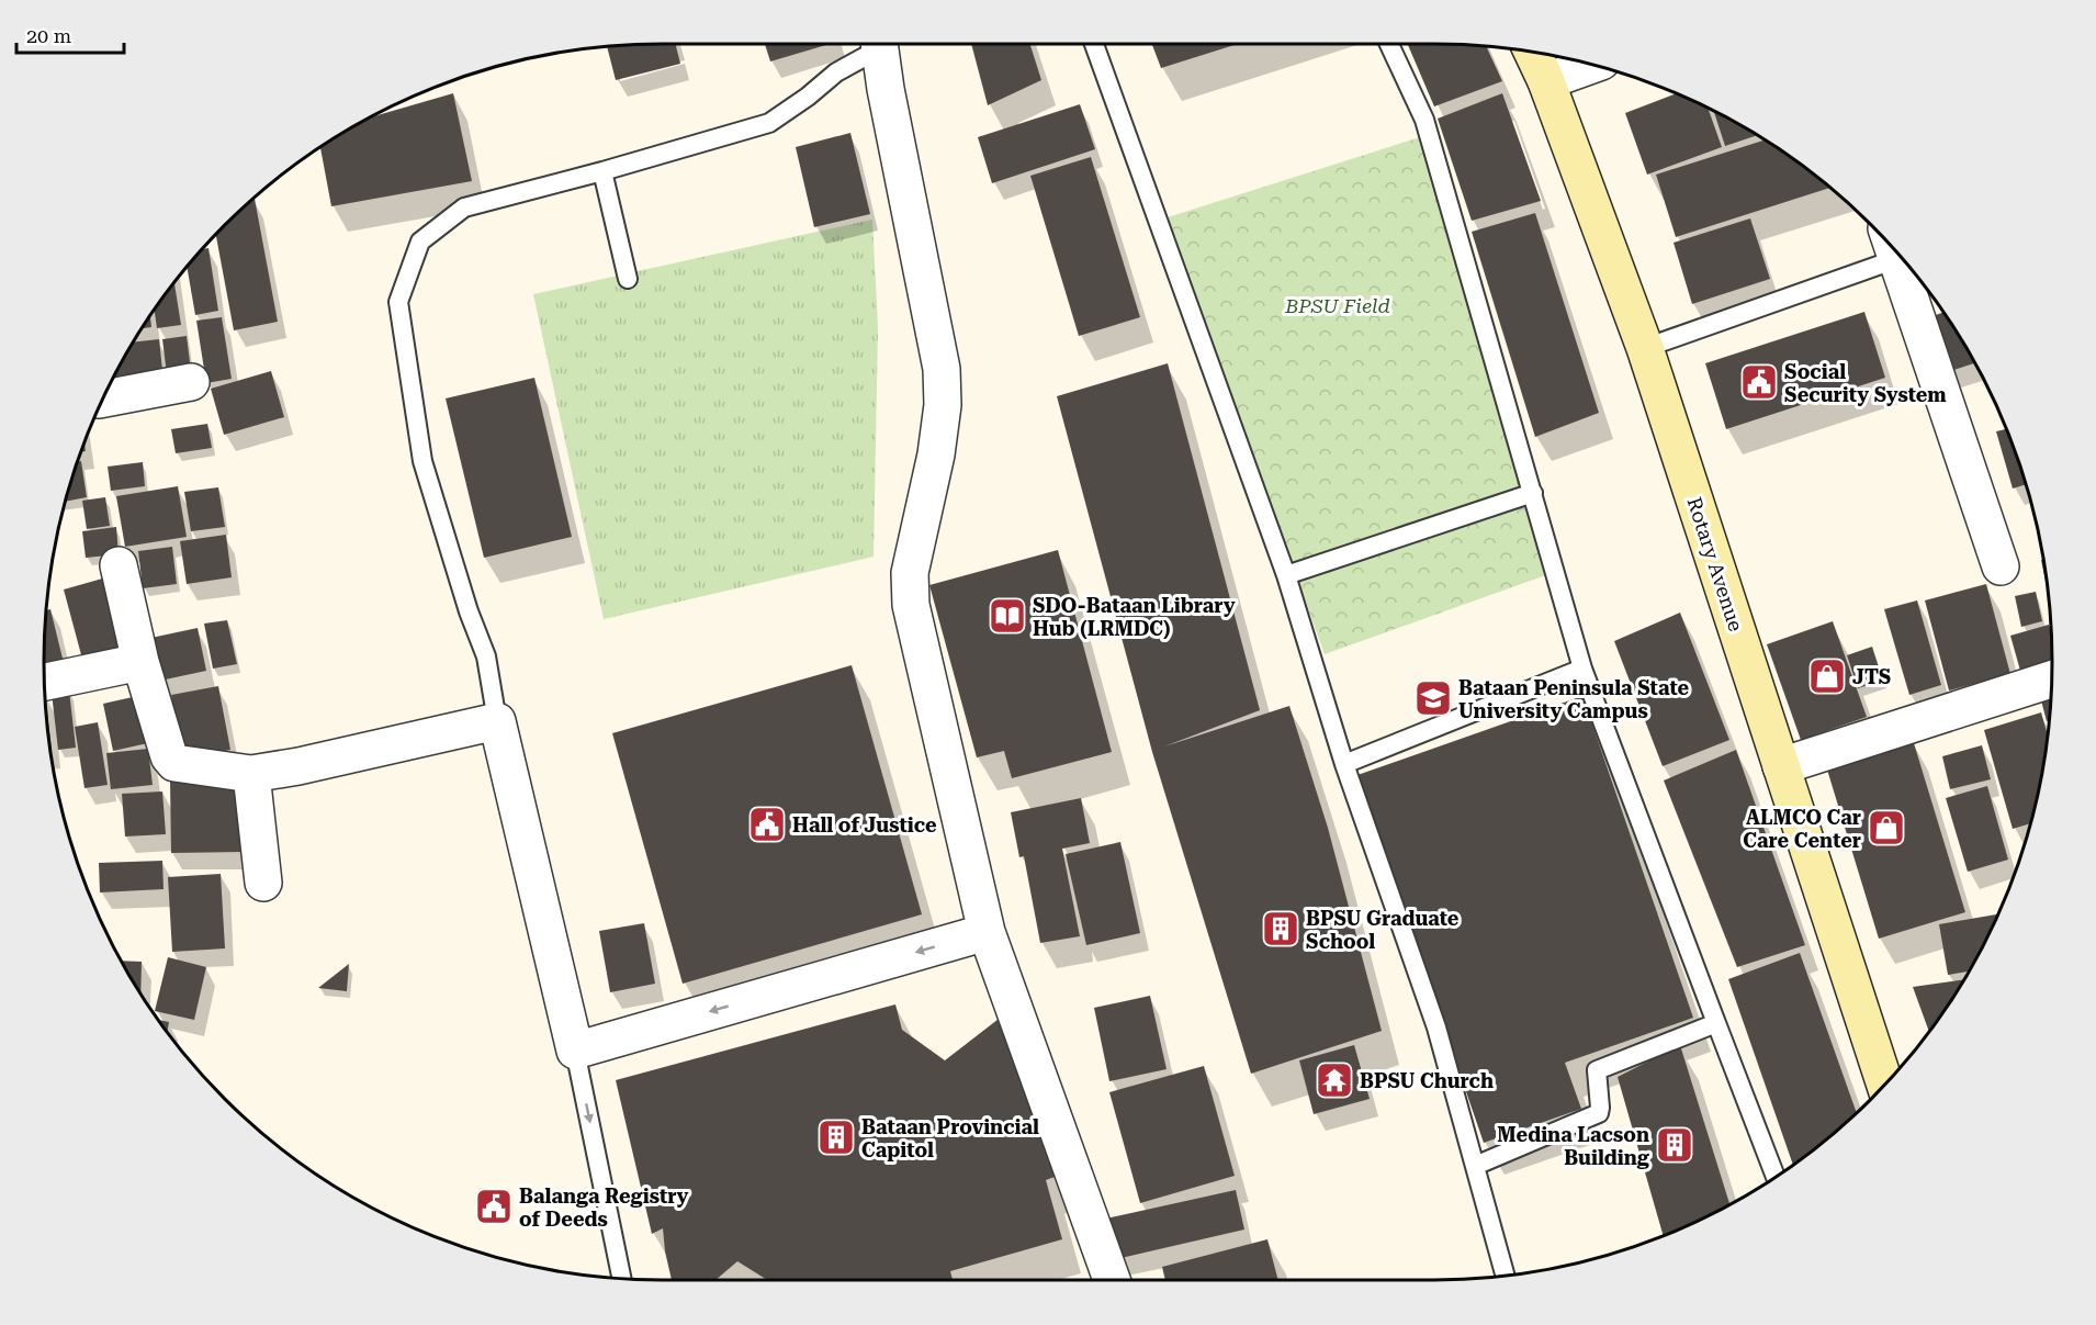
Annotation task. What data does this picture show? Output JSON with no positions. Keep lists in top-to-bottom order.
{
  "streets": {
    "main road": ["Rotary Avenue"]
  },
  "parks": ["BPSU Field"],
  "places": {
    "public building": ["Social Security System", "Hall of Justice", "Balanga Registry of Deeds"],
    "library": ["SDO-Bataan Library Hub (LRMDC)"],
    "shop": ["JTS", "ALMCO Car Care Center"],
    "school or university": ["Bataan Peninsula State University Campus"],
    "building": ["BPSU Graduate School", "Bataan Provincial Capitol", "Medina Lacson Building"],
    "temple": ["BPSU Church"]
  },
  "scale_bar": "20 m"
}
